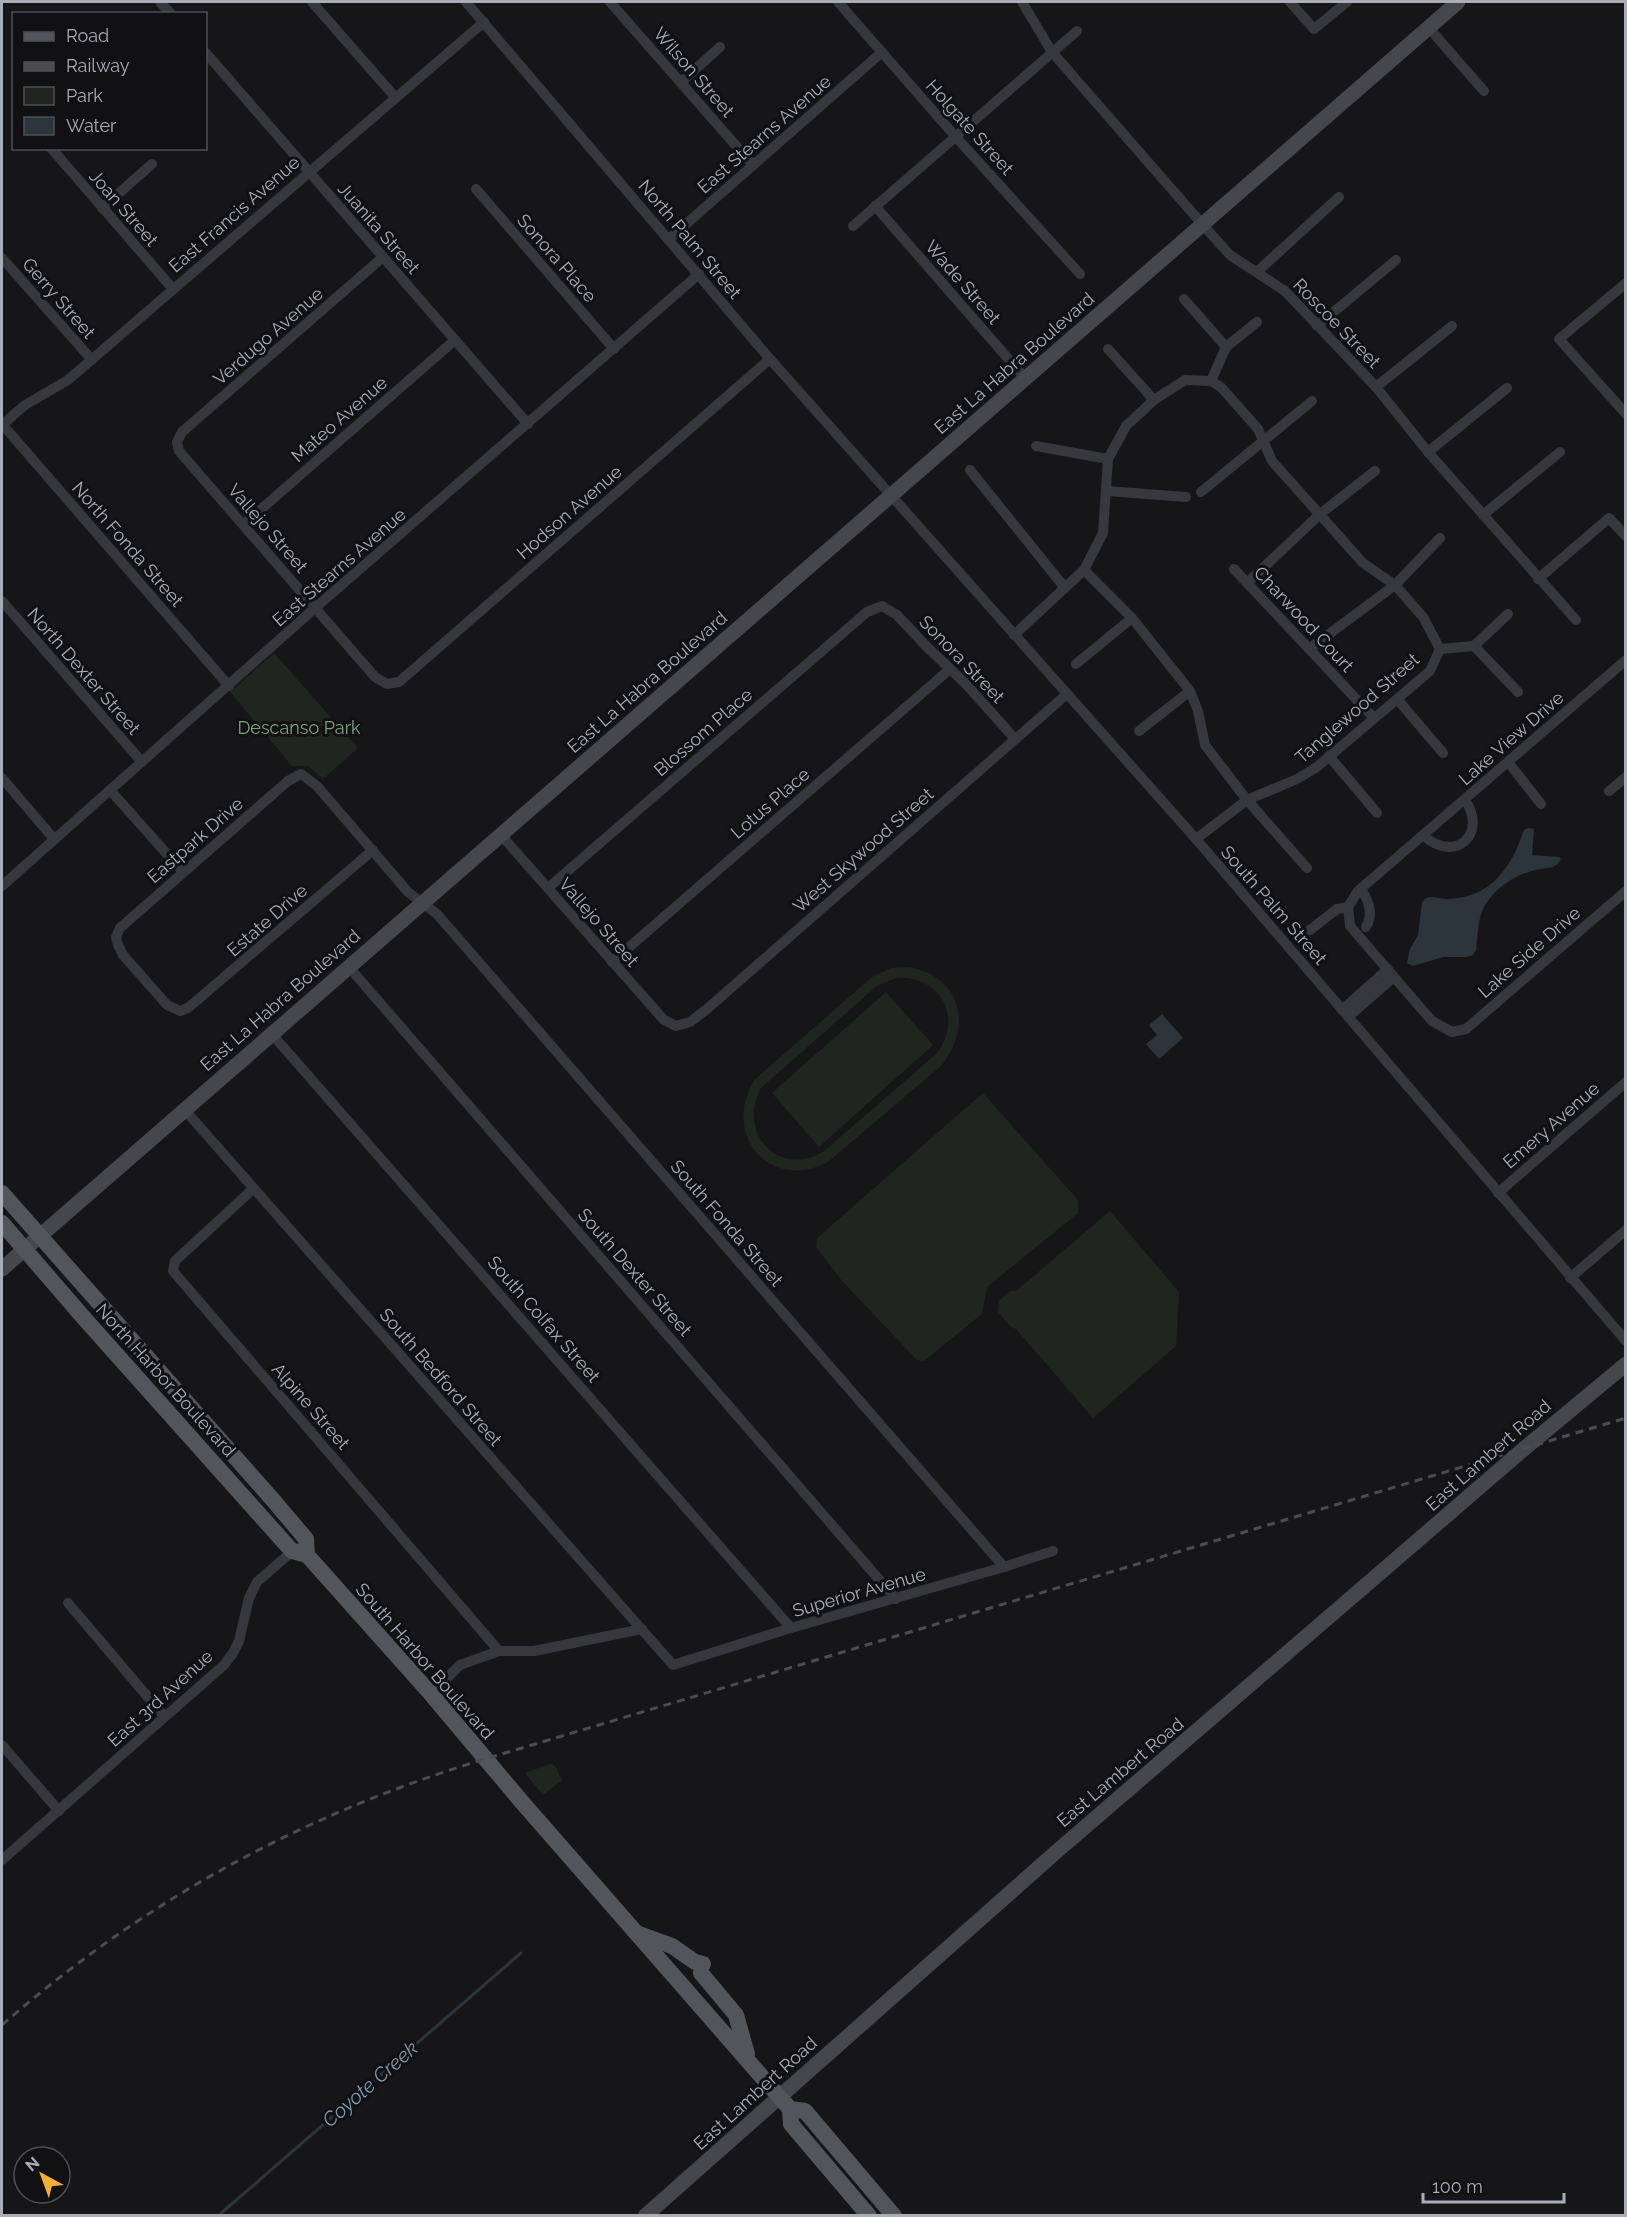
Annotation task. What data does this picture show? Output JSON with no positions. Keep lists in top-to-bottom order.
{
  "streets": {
    "main road": [
      "East La Habra Boulevard",
      "North Harbor Boulevard",
      "East Lambert Road",
      "South Harbor Boulevard"
    ],
    "street": [
      "Wilson Street",
      "Holgate Street",
      "East Stearns Avenue",
      "Joan Street",
      "East Francis Avenue",
      "Juanita Street",
      "North Palm Street",
      "Sonora Place",
      "Wade Street",
      "Gerry Street",
      "Roscoe Street",
      "Verdugo Avenue",
      "Mateo Avenue",
      "Hodson Avenue",
      "Vallejo Street",
      "North Fonda Street",
      "Charwood Court",
      "Sonora Street",
      "North Dexter Street",
      "Tanglewood Street",
      "Blossom Place",
      "Lake View Drive",
      "Lotus Place",
      "Eastpark Drive",
      "West Skywood Street",
      "South Palm Street",
      "Estate Drive",
      "Lake Side Drive",
      "Emery Avenue",
      "South Fonda Street",
      "South Dexter Street",
      "South Colfax Street",
      "South Bedford Street",
      "Alpine Street",
      "Superior Avenue",
      "East 3rd Avenue"
    ]
  },
  "crossings": [
    ["Wilson Street", "East Stearns Avenue"],
    ["Holgate Street", "East Stearns Avenue"],
    ["East Stearns Avenue", "Juanita Street"],
    ["East Stearns Avenue", "North Palm Street"],
    ["East Stearns Avenue", "Sonora Place"],
    ["East Stearns Avenue", "Vallejo Street"],
    ["East Stearns Avenue", "North Fonda Street"],
    ["East Stearns Avenue", "North Dexter Street"],
    ["Joan Street", "East Francis Avenue"],
    ["East Francis Avenue", "Juanita Street"],
    ["East Francis Avenue", "North Palm Street"],
    ["East Francis Avenue", "Gerry Street"],
    ["East Francis Avenue", "North Fonda Street"],
    ["Juanita Street", "Verdugo Avenue"],
    ["Juanita Street", "Mateo Avenue"],
    ["North Palm Street", "East La Habra Boulevard"],
    ["North Palm Street", "Hodson Avenue"],
    ["North Palm Street", "South Palm Street"],
    ["Wade Street", "East La Habra Boulevard"],
    ["Roscoe Street", "East La Habra Boulevard"],
    ["Verdugo Avenue", "Vallejo Street"],
    ["East La Habra Boulevard", "Vallejo Street"],
    ["East La Habra Boulevard", "South Palm Street"],
    ["East La Habra Boulevard", "South Fonda Street"],
    ["East La Habra Boulevard", "South Dexter Street"],
    ["East La Habra Boulevard", "South Colfax Street"],
    ["East La Habra Boulevard", "South Bedford Street"],
    ["East La Habra Boulevard", "North Harbor Boulevard"],
    ["East La Habra Boulevard", "South Harbor Boulevard"],
    ["Mateo Avenue", "Vallejo Street"],
    ["Hodson Avenue", "Vallejo Street"],
    ["Vallejo Street", "Blossom Place"],
    ["Vallejo Street", "Lotus Place"],
    ["Vallejo Street", "West Skywood Street"],
    ["Charwood Court", "Tanglewood Street"],
    ["Sonora Street", "Blossom Place"],
    ["Sonora Street", "Lotus Place"],
    ["Sonora Street", "West Skywood Street"],
    ["Tanglewood Street", "South Palm Street"],
    ["Eastpark Drive", "Estate Drive"],
    ["West Skywood Street", "South Palm Street"],
    ["South Palm Street", "Emery Avenue"],
    ["South Fonda Street", "Superior Avenue"],
    ["South Dexter Street", "Superior Avenue"],
    ["South Colfax Street", "Superior Avenue"],
    ["South Bedford Street", "Alpine Street"],
    ["South Bedford Street", "Superior Avenue"],
    ["North Harbor Boulevard", "South Harbor Boulevard"],
    ["North Harbor Boulevard", "East 3rd Avenue"],
    ["East Lambert Road", "South Harbor Boulevard"],
    ["South Harbor Boulevard", "East 3rd Avenue"]
  ],
  "water": ["Coyote Creek"],
  "parks": ["Descanso Park"],
  "legend": [
    "Road",
    "Railway",
    "Park",
    "Water"
  ],
  "scale_bar": "100 m",
  "north": "top left"
}
